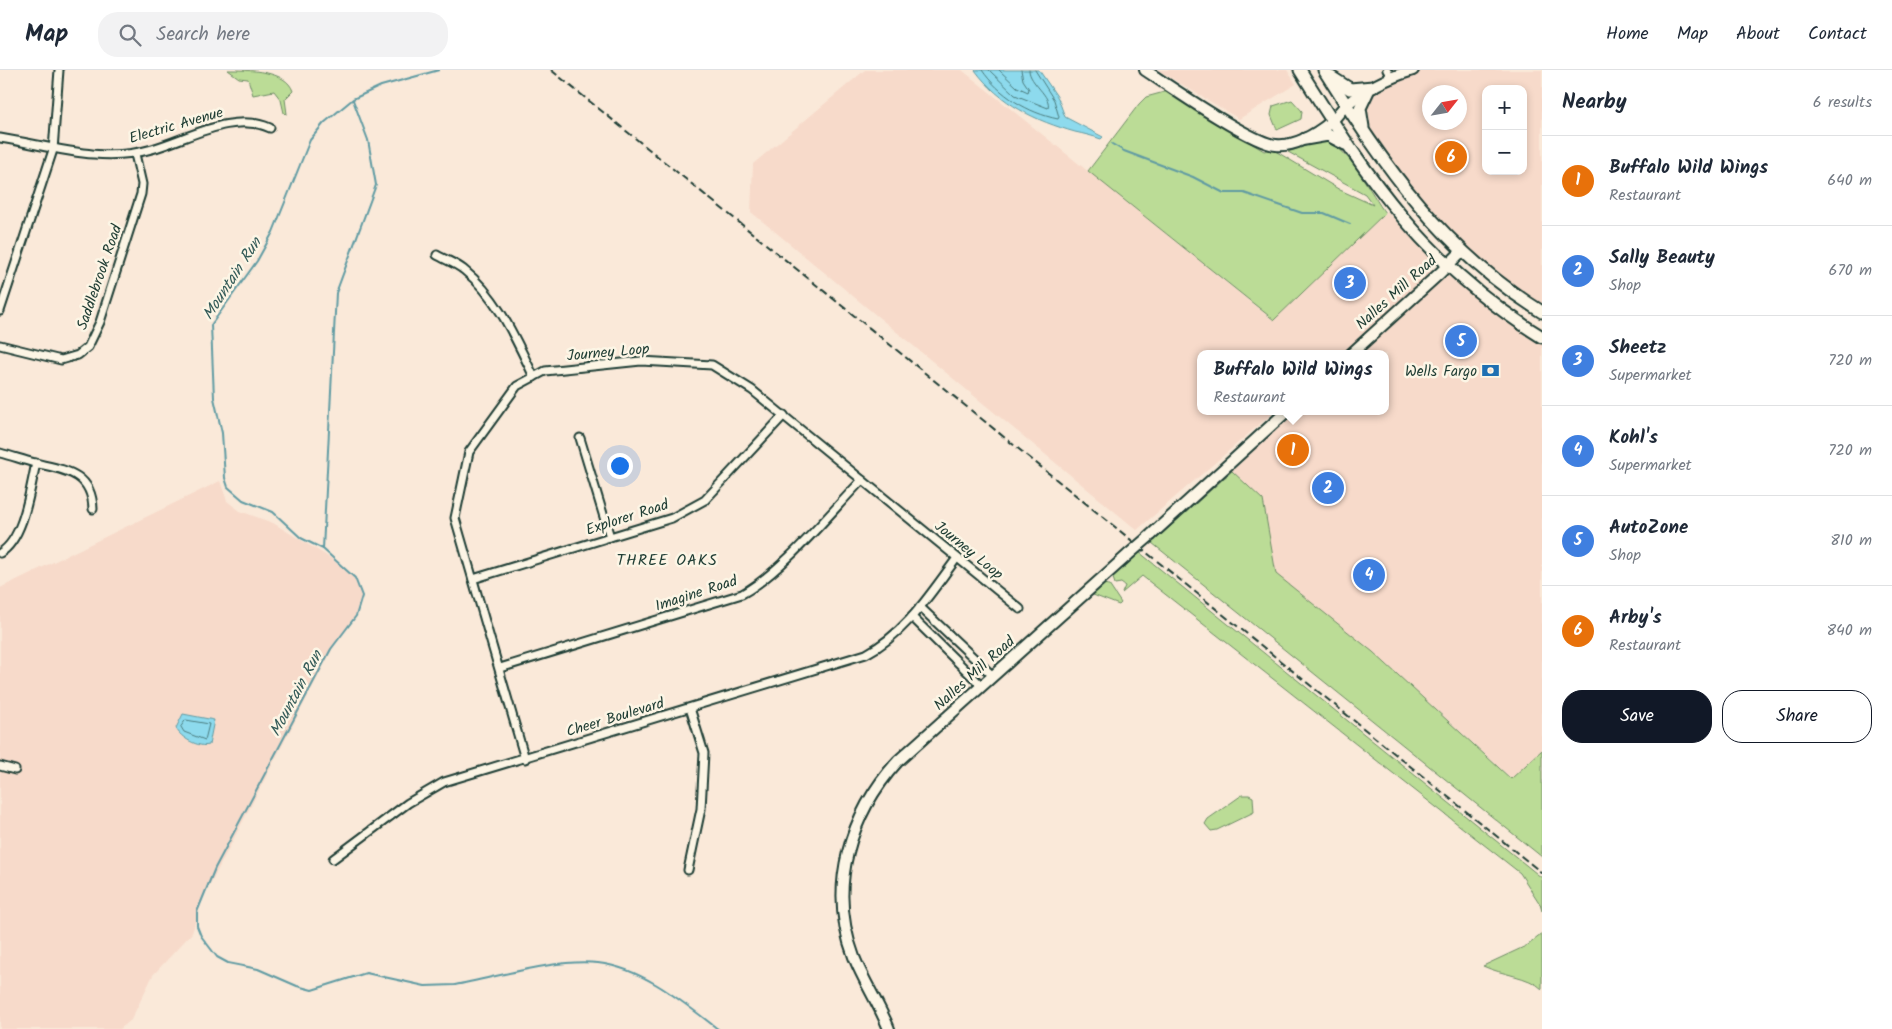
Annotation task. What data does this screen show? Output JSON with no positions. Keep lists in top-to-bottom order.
{
  "streets": {
    "street": [
      "Electric Avenue",
      "Saddlebrook Road",
      "Nalles Mill Road",
      "Journey Loop",
      "Explorer Road",
      "Imagine Road",
      "Cheer Boulevard"
    ]
  },
  "crossings": [
    ["Electric Avenue", "Saddlebrook Road"],
    ["Journey Loop", "Explorer Road"],
    ["Journey Loop", "Imagine Road"],
    ["Journey Loop", "Cheer Boulevard"]
  ],
  "districts": ["THREE OAKS"],
  "water": ["Mountain Run"],
  "places": {
    "bank": ["Wells Fargo"]
  },
  "north": "top right",
  "page": {
    "header": "Map",
    "search": "Search here",
    "nav": [
      "Home",
      "Map",
      "About",
      "Contact"
    ],
    "heading": ["Nearby", "6 results"],
    "map_buttons": ["+", "−"],
    "list": [
      {
        "mark": "1",
        "name": "Buffalo Wild Wings",
        "note": "Restaurant",
        "value": "640 m"
      },
      {
        "mark": "2",
        "name": "Sally Beauty",
        "note": "Shop",
        "value": "670 m"
      },
      {
        "mark": "3",
        "name": "Sheetz",
        "note": "Supermarket",
        "value": "720 m"
      },
      {
        "mark": "4",
        "name": "Kohl's",
        "note": "Supermarket",
        "value": "720 m"
      },
      {
        "mark": "5",
        "name": "AutoZone",
        "note": "Shop",
        "value": "810 m"
      },
      {
        "mark": "6",
        "name": "Arby's",
        "note": "Restaurant",
        "value": "840 m"
      }
    ],
    "pins": [
      "6",
      "3",
      "5",
      "1",
      "2",
      "4"
    ],
    "popup": ["Buffalo Wild Wings", "Restaurant"],
    "buttons": ["Save", "Share"]
  }
}
